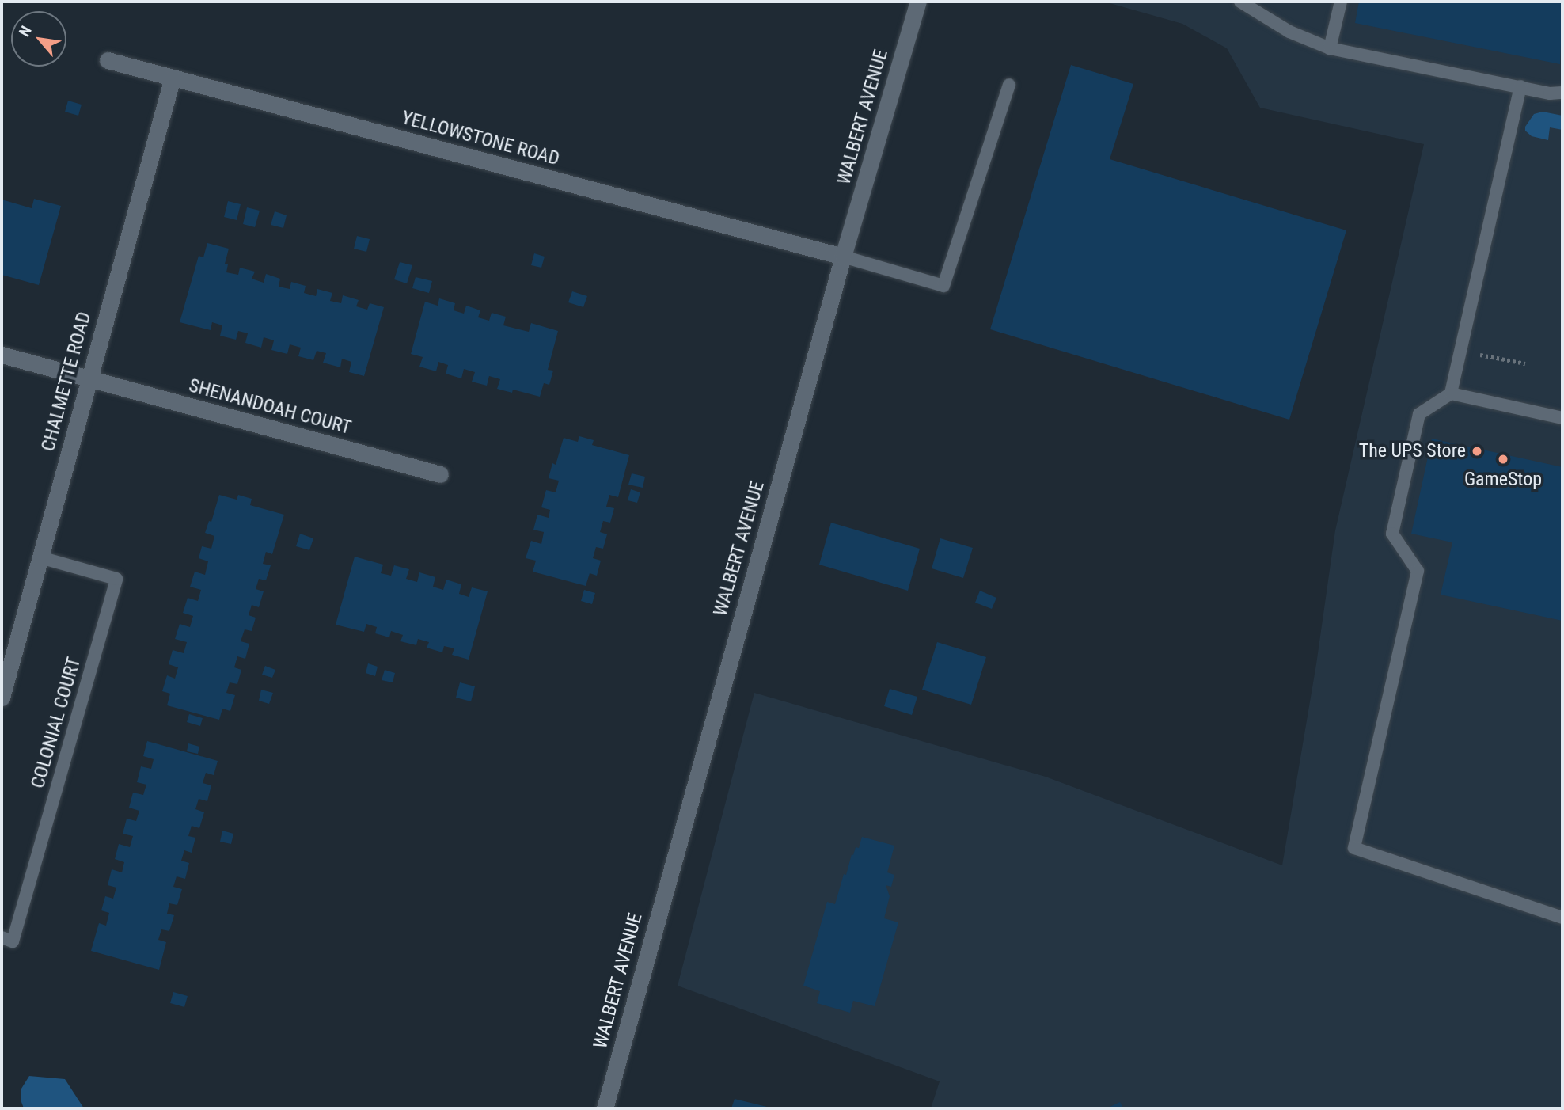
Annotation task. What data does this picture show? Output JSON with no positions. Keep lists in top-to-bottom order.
{
  "streets": {
    "street": [
      "WALBERT AVENUE",
      "YELLOWSTONE ROAD",
      "CHALMETTE ROAD",
      "SHENANDOAH COURT"
    ],
    "lane": ["COLONIAL COURT"]
  },
  "crossings": [
    ["WALBERT AVENUE", "YELLOWSTONE ROAD"],
    ["YELLOWSTONE ROAD", "CHALMETTE ROAD"],
    ["CHALMETTE ROAD", "SHENANDOAH COURT"],
    ["CHALMETTE ROAD", "COLONIAL COURT"]
  ],
  "places": ["The UPS Store", "GameStop"],
  "north": "top left"
}
